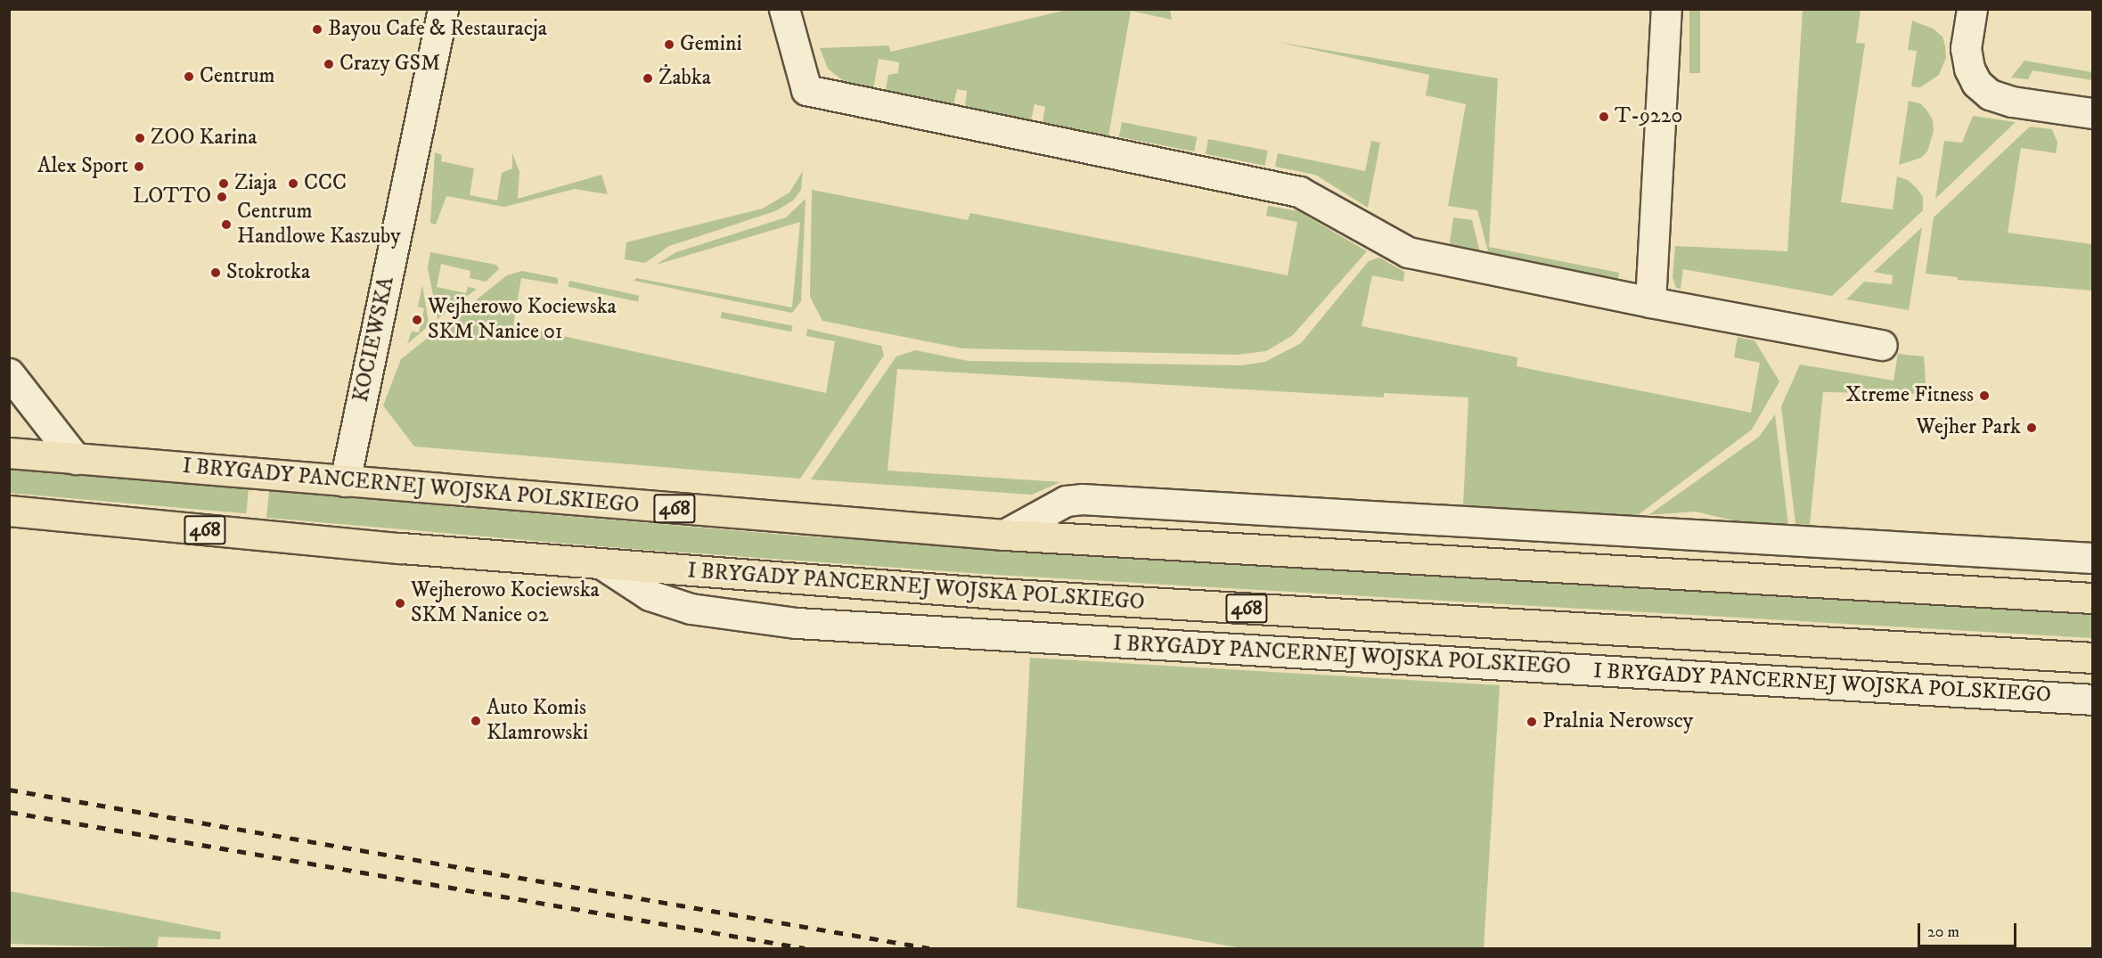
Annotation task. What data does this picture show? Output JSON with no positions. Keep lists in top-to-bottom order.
{
  "streets": {
    "main road": ["I BRYGADY PANCERNEJ WOJSKA POLSKIEGO", "468"],
    "street": ["KOCIEWSKA"]
  },
  "crossings": [
    ["KOCIEWSKA", "I BRYGADY PANCERNEJ WOJSKA POLSKIEGO"]
  ],
  "places": [
    "Bayou Cafe & Restauracja",
    "Gemini",
    "Crazy GSM",
    "Centrum",
    "Żabka",
    "T-9220",
    "ZOO Karina",
    "Alex Sport",
    "Ziaja",
    "CCC",
    "LOTTO",
    "Centrum Handlowe Kaszuby",
    "Stokrotka",
    "Wejherowo Kociewska SKM Nanice 01",
    "Xtreme Fitness",
    "Wejher Park",
    "Wejherowo Kociewska SKM Nanice 02",
    "Auto Komis Klamrowski",
    "Pralnia Nerowscy"
  ],
  "scale_bar": "20 m"
}
